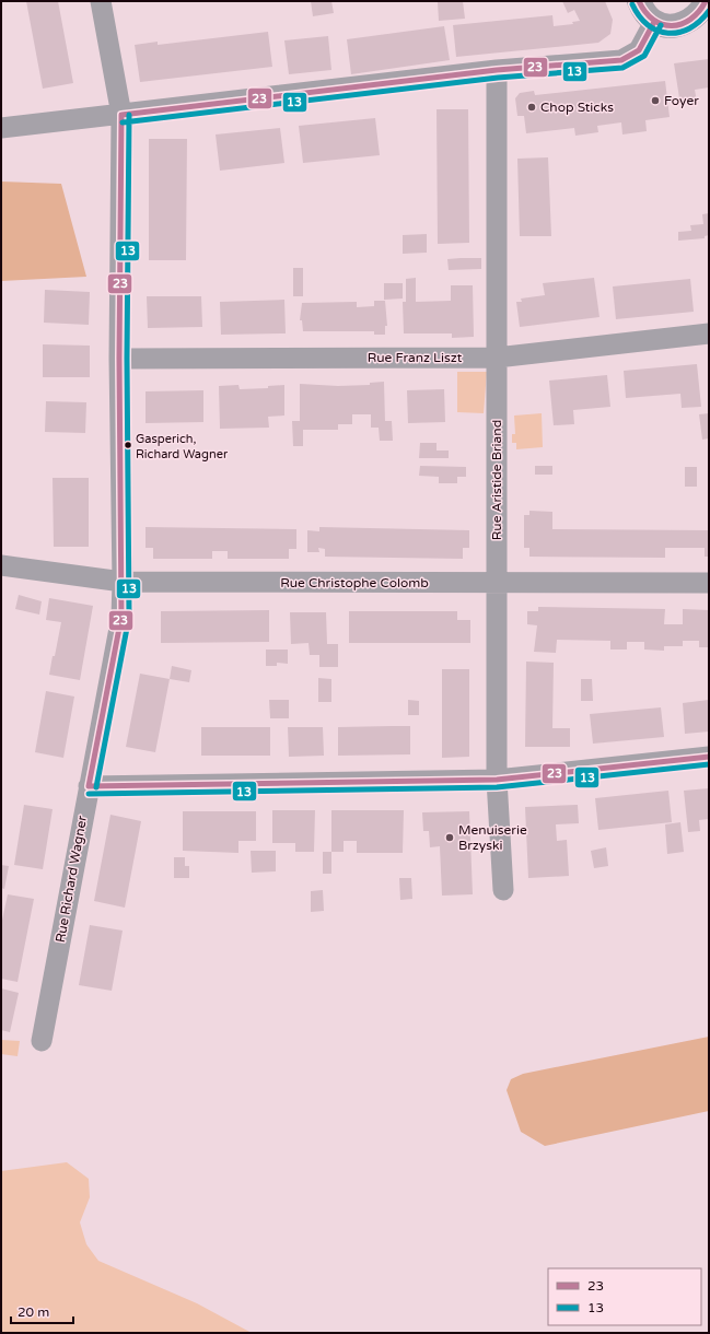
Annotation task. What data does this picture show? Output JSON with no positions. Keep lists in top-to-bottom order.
{
  "streets": {
    "street": [
      "Rue Franz Liszt",
      "Rue Aristide Briand",
      "Rue Christophe Colomb",
      "Rue Richard Wagner"
    ]
  },
  "crossings": [
    ["Rue Franz Liszt", "Rue Aristide Briand"],
    ["Rue Franz Liszt", "Rue Richard Wagner"],
    ["Rue Aristide Briand", "Rue Christophe Colomb"],
    ["Rue Christophe Colomb", "Rue Richard Wagner"]
  ],
  "places": [
    "Foyer",
    "Chop Sticks",
    "Gasperich, Richard Wagner",
    "Menuiserie Brzyski"
  ],
  "lines": ["transit line 23", "transit line 13"],
  "legend": ["23", "13"],
  "scale_bar": "20 m"
}
